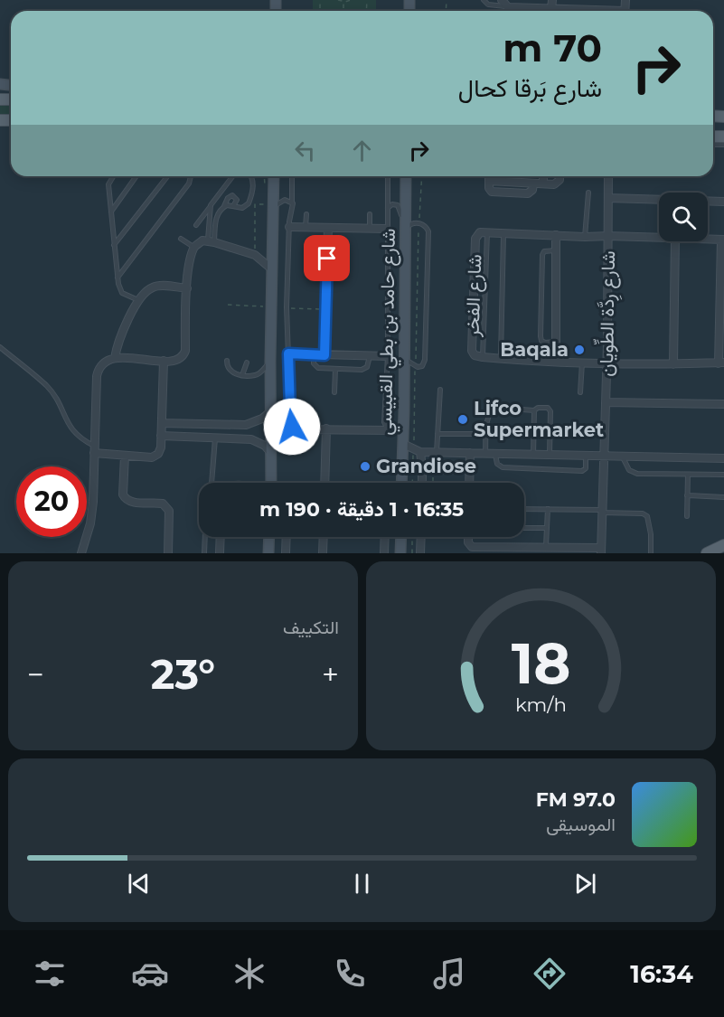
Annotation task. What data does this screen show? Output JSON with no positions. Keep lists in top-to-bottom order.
{
  "streets": {
    "main road": ["شارع حامد بن بطي القبيسي"],
    "street": ["شارع الفخر", "شارع رِدَّة الطِّويان"]
  },
  "crossings": [
    ["شارع الفخر", "شارع رِدَّة الطِّويان"]
  ],
  "places": ["Baqala", "Lifco Supermarket", "Grandiose"],
  "page": {
    "turn": ["70 m", "شارع بَرقا كحال"],
    "limit": "20",
    "trip": "16:35 · 1 دقيقة · 190 m",
    "tile": "التكييف",
    "heat": ["−", "23°", "+"],
    "song": ["97.0 FM", "الموسيقى"],
    "tabs": "16:34",
    "gauge": ["18", "km/h"]
  }
}
